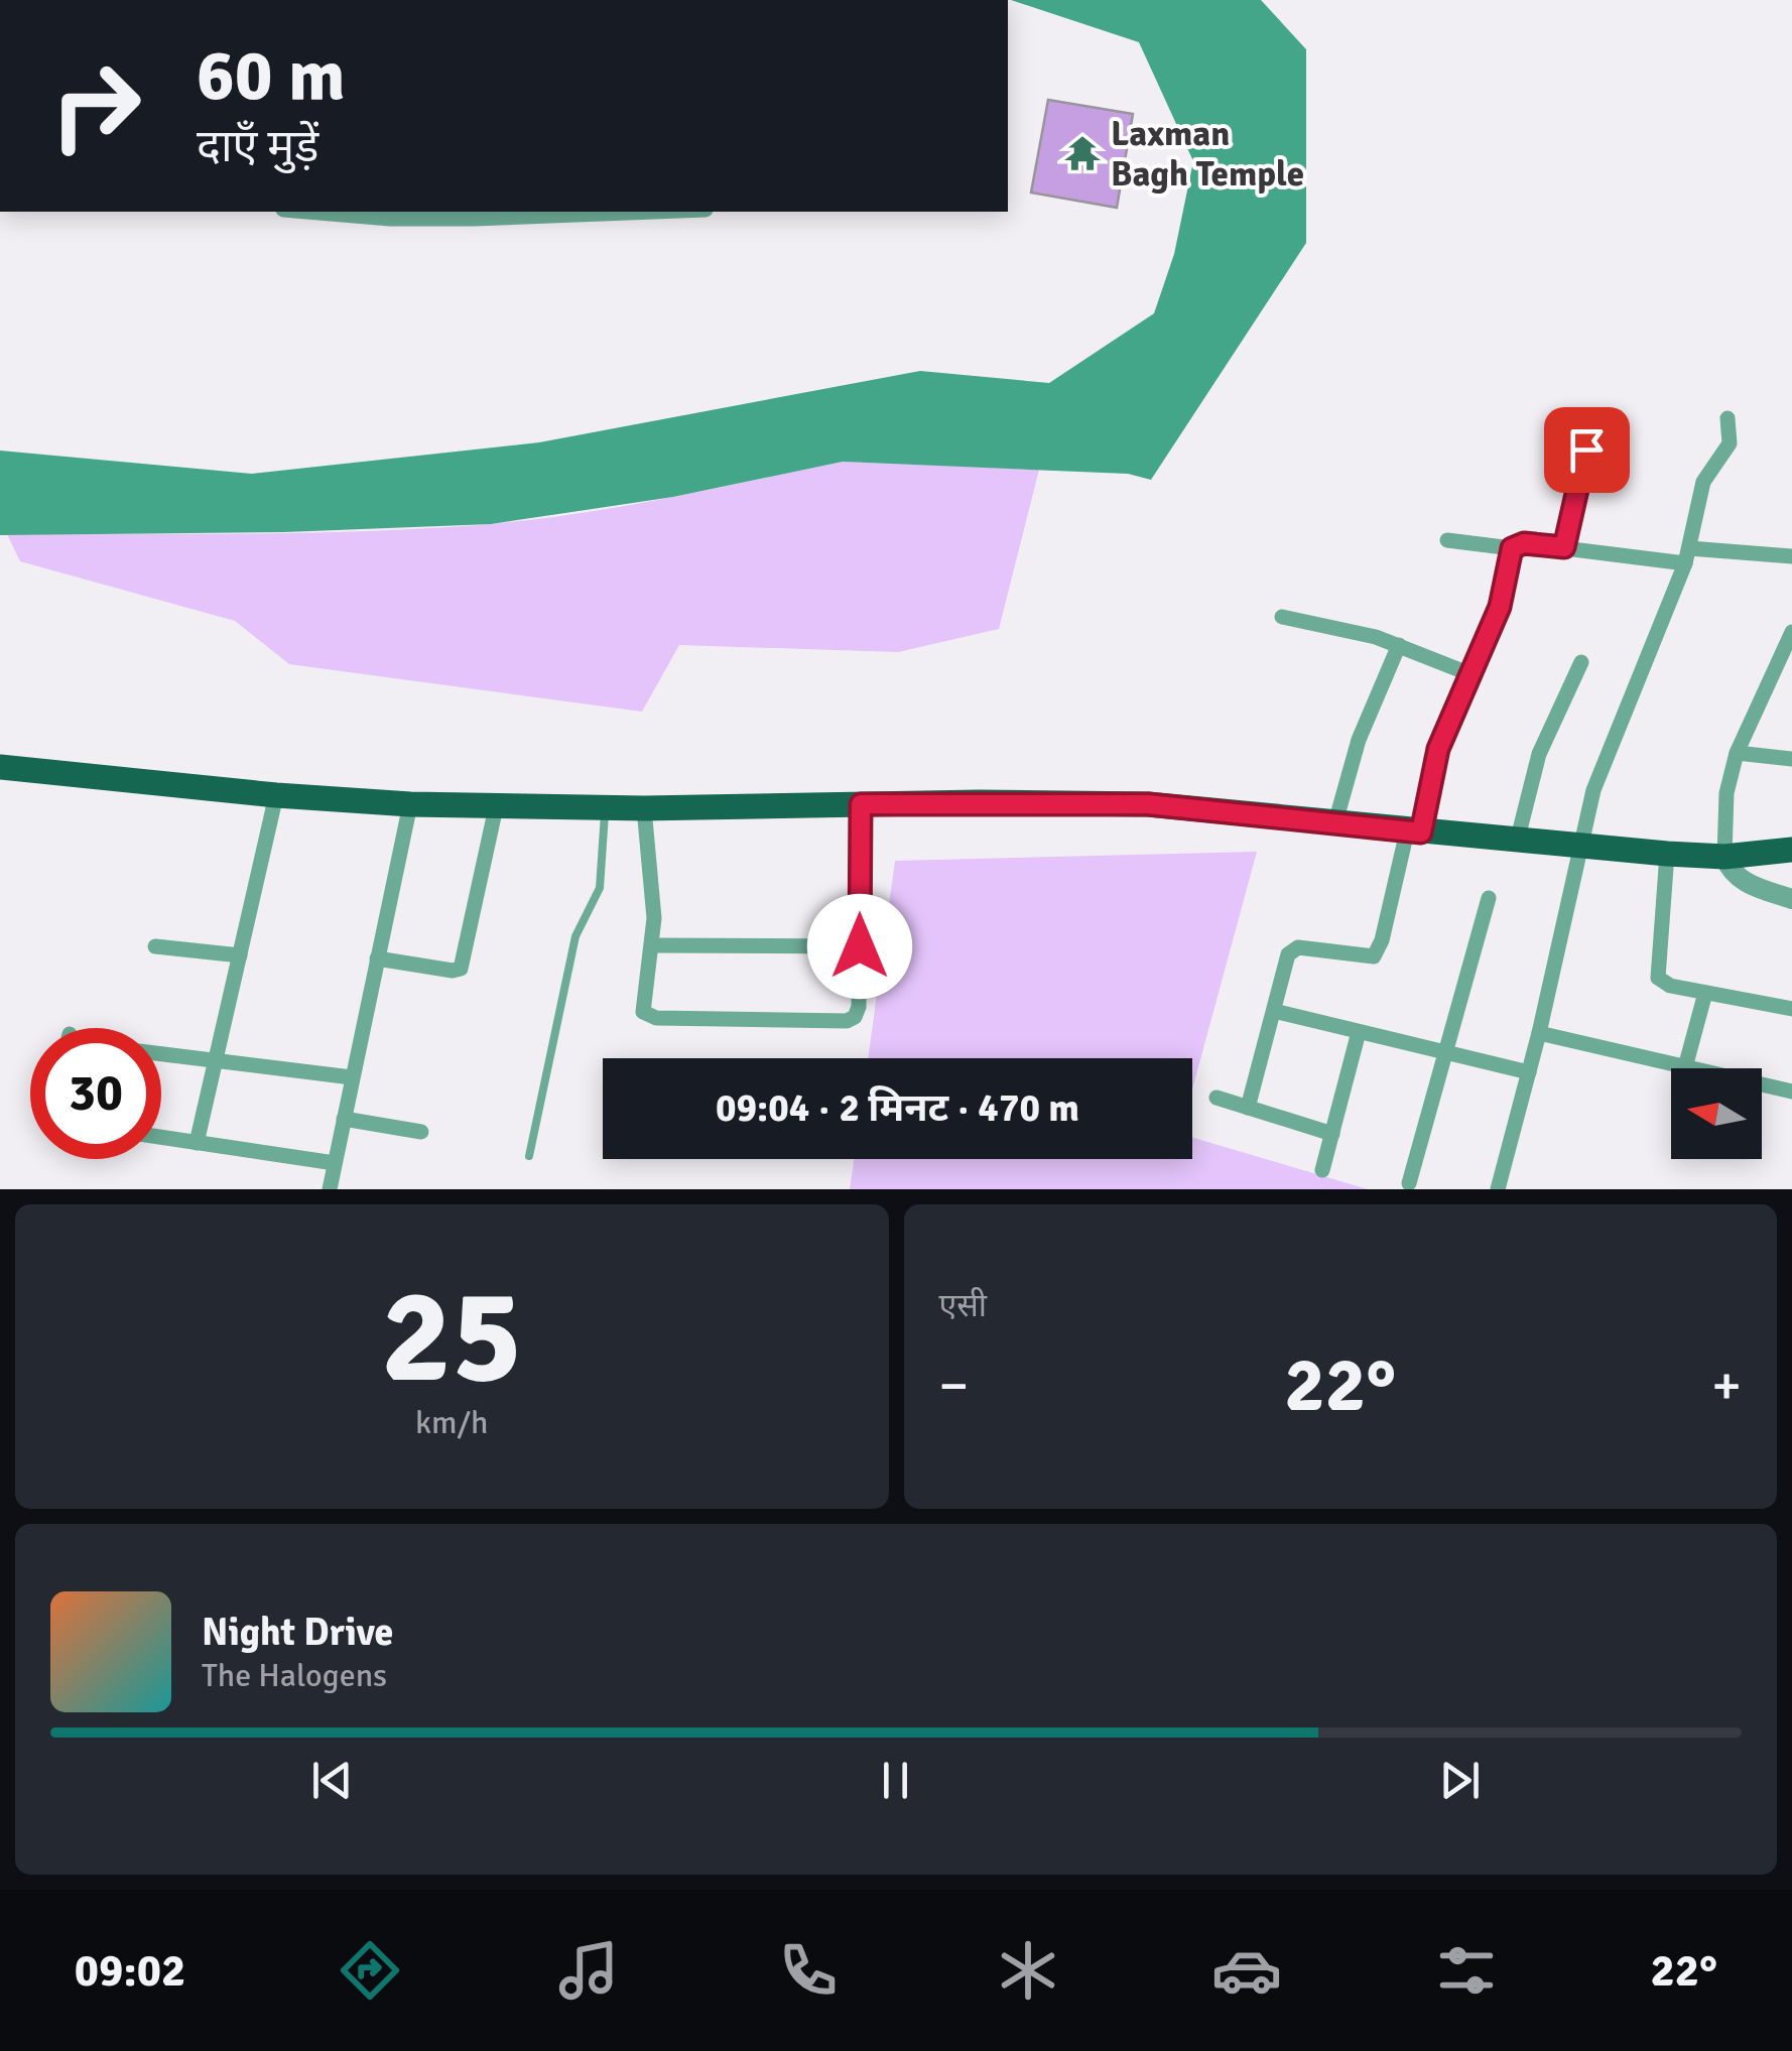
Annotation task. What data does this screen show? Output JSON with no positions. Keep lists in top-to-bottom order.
{
  "places": {
    "temple": ["Laxman Bagh Temple"]
  },
  "north": "left",
  "page": {
    "turn": ["60 m", "दाएँ मुड़ें"],
    "limit": "30",
    "trip": "09:04 · 2 मिनट · 470 m",
    "tile": [
      ["25", "km/h"],
      "एसी"
    ],
    "heat": ["−", "22°", "+"],
    "song": ["Night Drive", "The Halogens"],
    "tabs": ["09:02", "22°"]
  }
}
